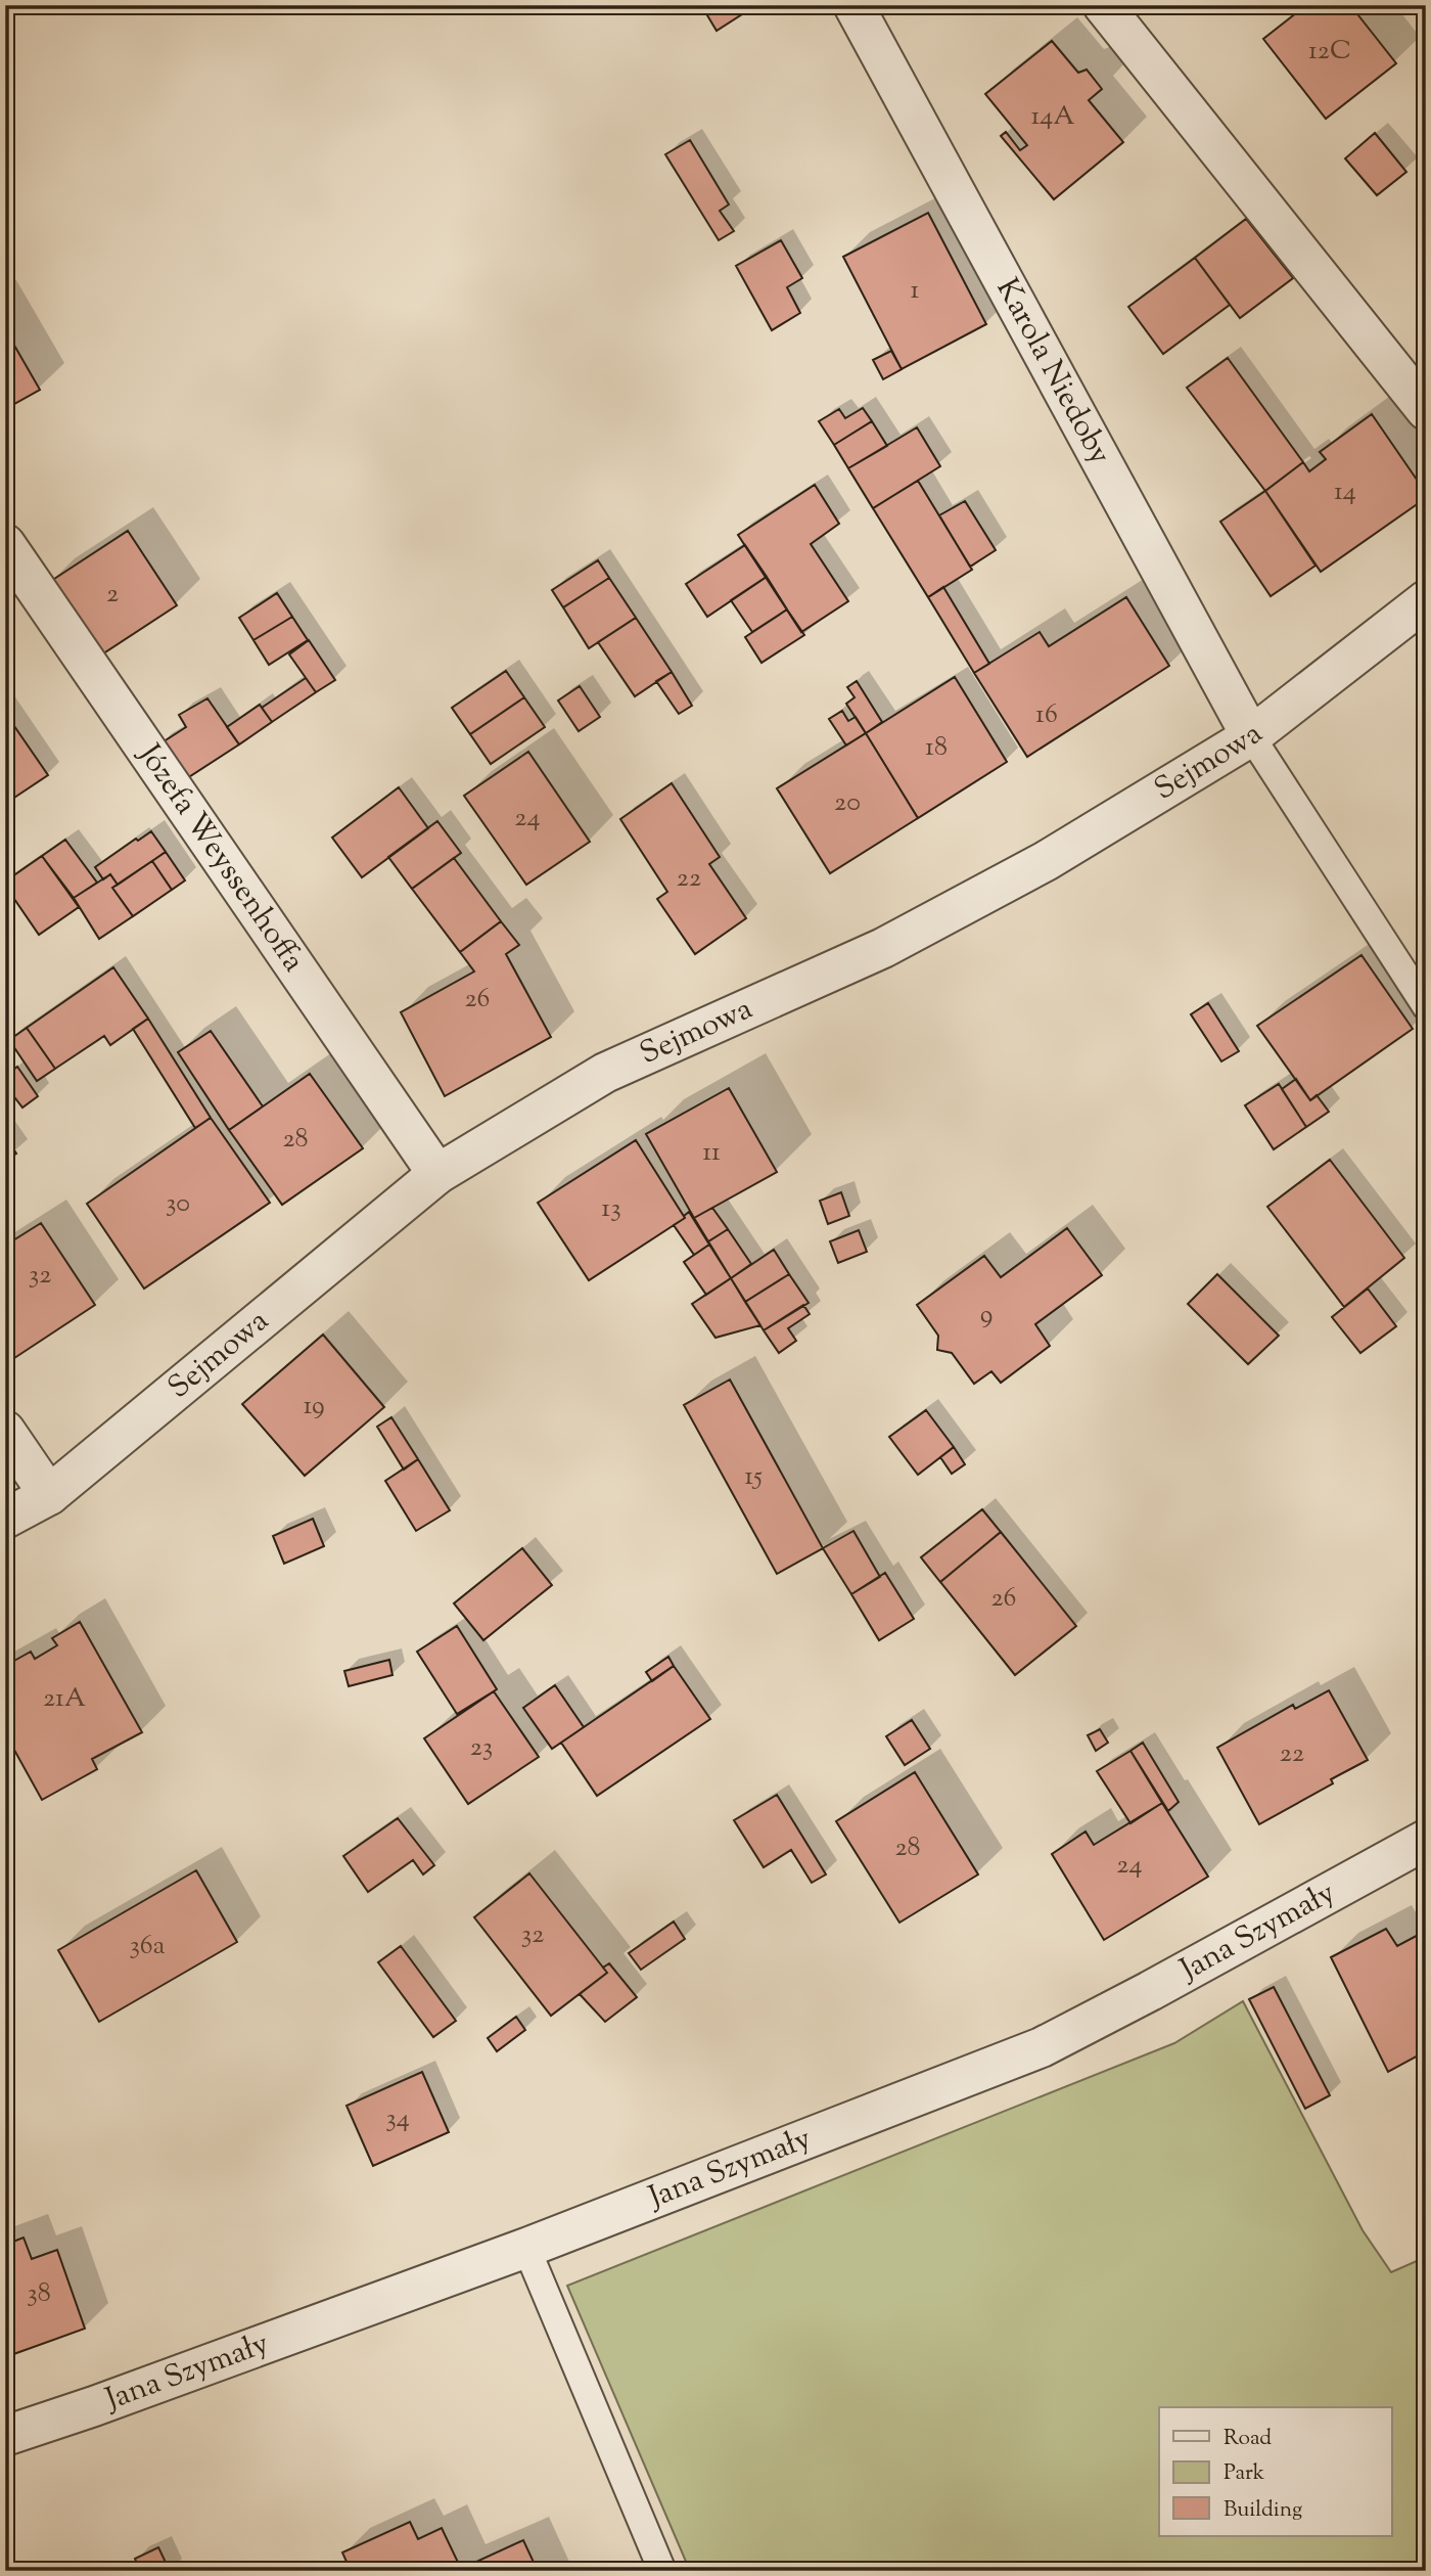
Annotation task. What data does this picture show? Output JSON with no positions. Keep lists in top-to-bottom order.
{
  "streets": {
    "street": [
      "Karola Niedoby",
      "Sejmowa",
      "Józefa Weyssenhoffa",
      "Jana Szymały"
    ]
  },
  "crossings": [
    ["Karola Niedoby", "Sejmowa"],
    ["Sejmowa", "Józefa Weyssenhoffa"]
  ],
  "house_numbers": [
    "12C",
    "14A",
    "1",
    "14",
    "2",
    "16",
    "18",
    "20",
    "24",
    "22",
    "26",
    "28",
    "11",
    "30",
    "13",
    "32",
    "9",
    "19",
    "15",
    "26",
    "21A",
    "23",
    "22",
    "28",
    "24",
    "32",
    "36a",
    "34",
    "38"
  ],
  "legend": ["Road", "Park", "Building"]
}
